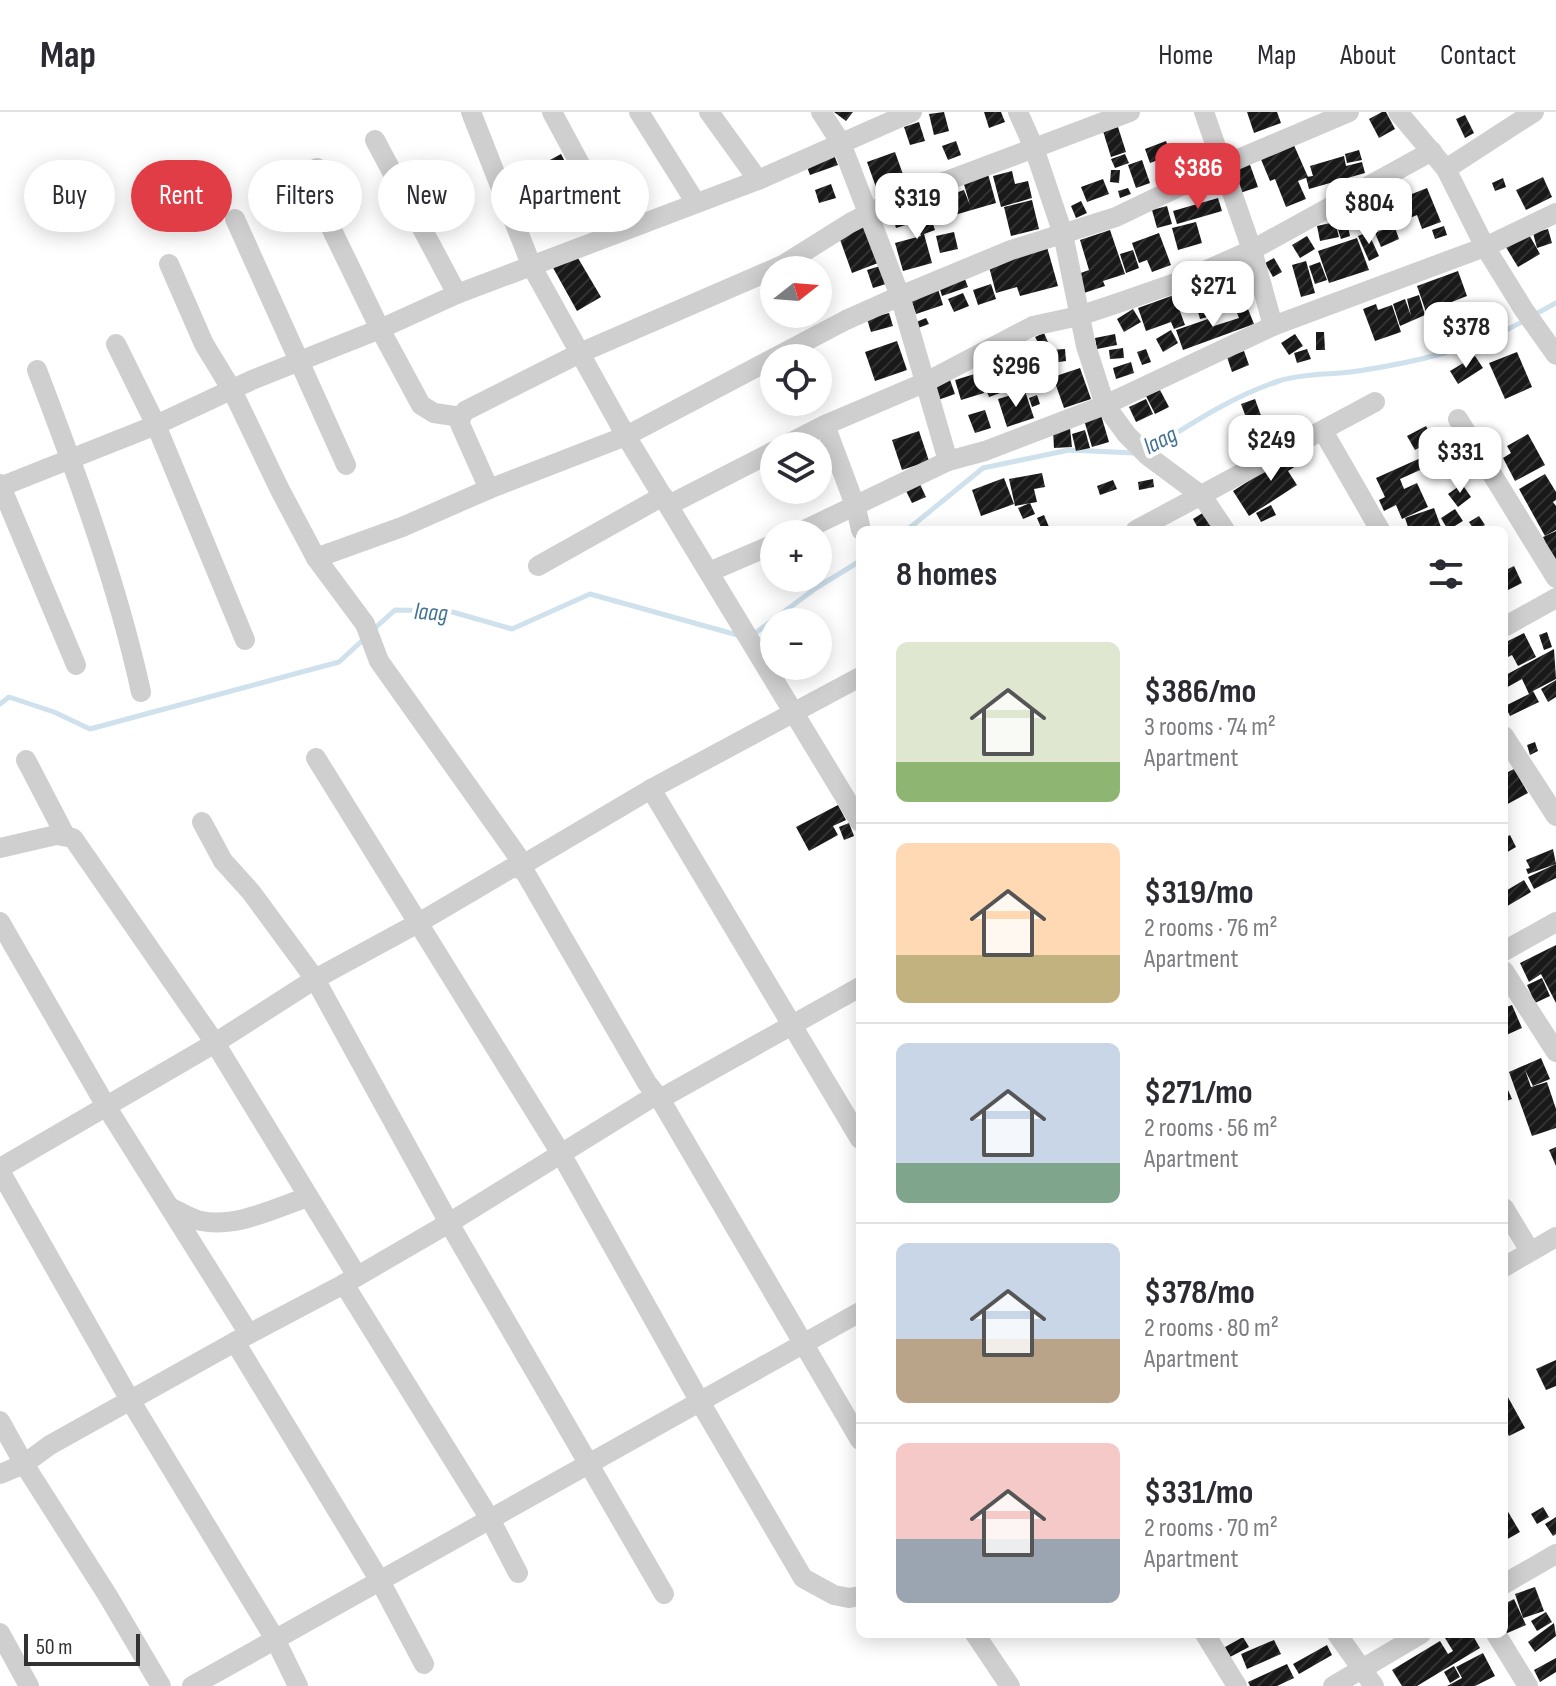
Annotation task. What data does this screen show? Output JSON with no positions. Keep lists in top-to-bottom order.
{
  "water": ["laag"],
  "scale_bar": "50 m",
  "north": "right",
  "page": {
    "header": "Map",
    "nav": [
      "Home",
      "Map",
      "About",
      "Contact"
    ],
    "price": [
      "$386",
      "$319",
      "$804",
      "$271",
      "$378",
      "$296",
      "$249",
      "$331"
    ],
    "chip": [
      "Buy",
      "Rent",
      "Filters",
      "New",
      "Apartment"
    ],
    "map_buttons": ["+", "−"],
    "heading": "8 homes",
    "list": [
      {
        "name": "$386/mo",
        "note": "3 rooms · 74 m² · Apartment"
      },
      {
        "name": "$319/mo",
        "note": "2 rooms · 76 m² · Apartment"
      },
      {
        "name": "$271/mo",
        "note": "2 rooms · 56 m² · Apartment"
      },
      {
        "name": "$378/mo",
        "note": "2 rooms · 80 m² · Apartment"
      },
      {
        "name": "$331/mo",
        "note": "2 rooms · 70 m² · Apartment"
      }
    ],
    "scale": "50 m"
  }
}
